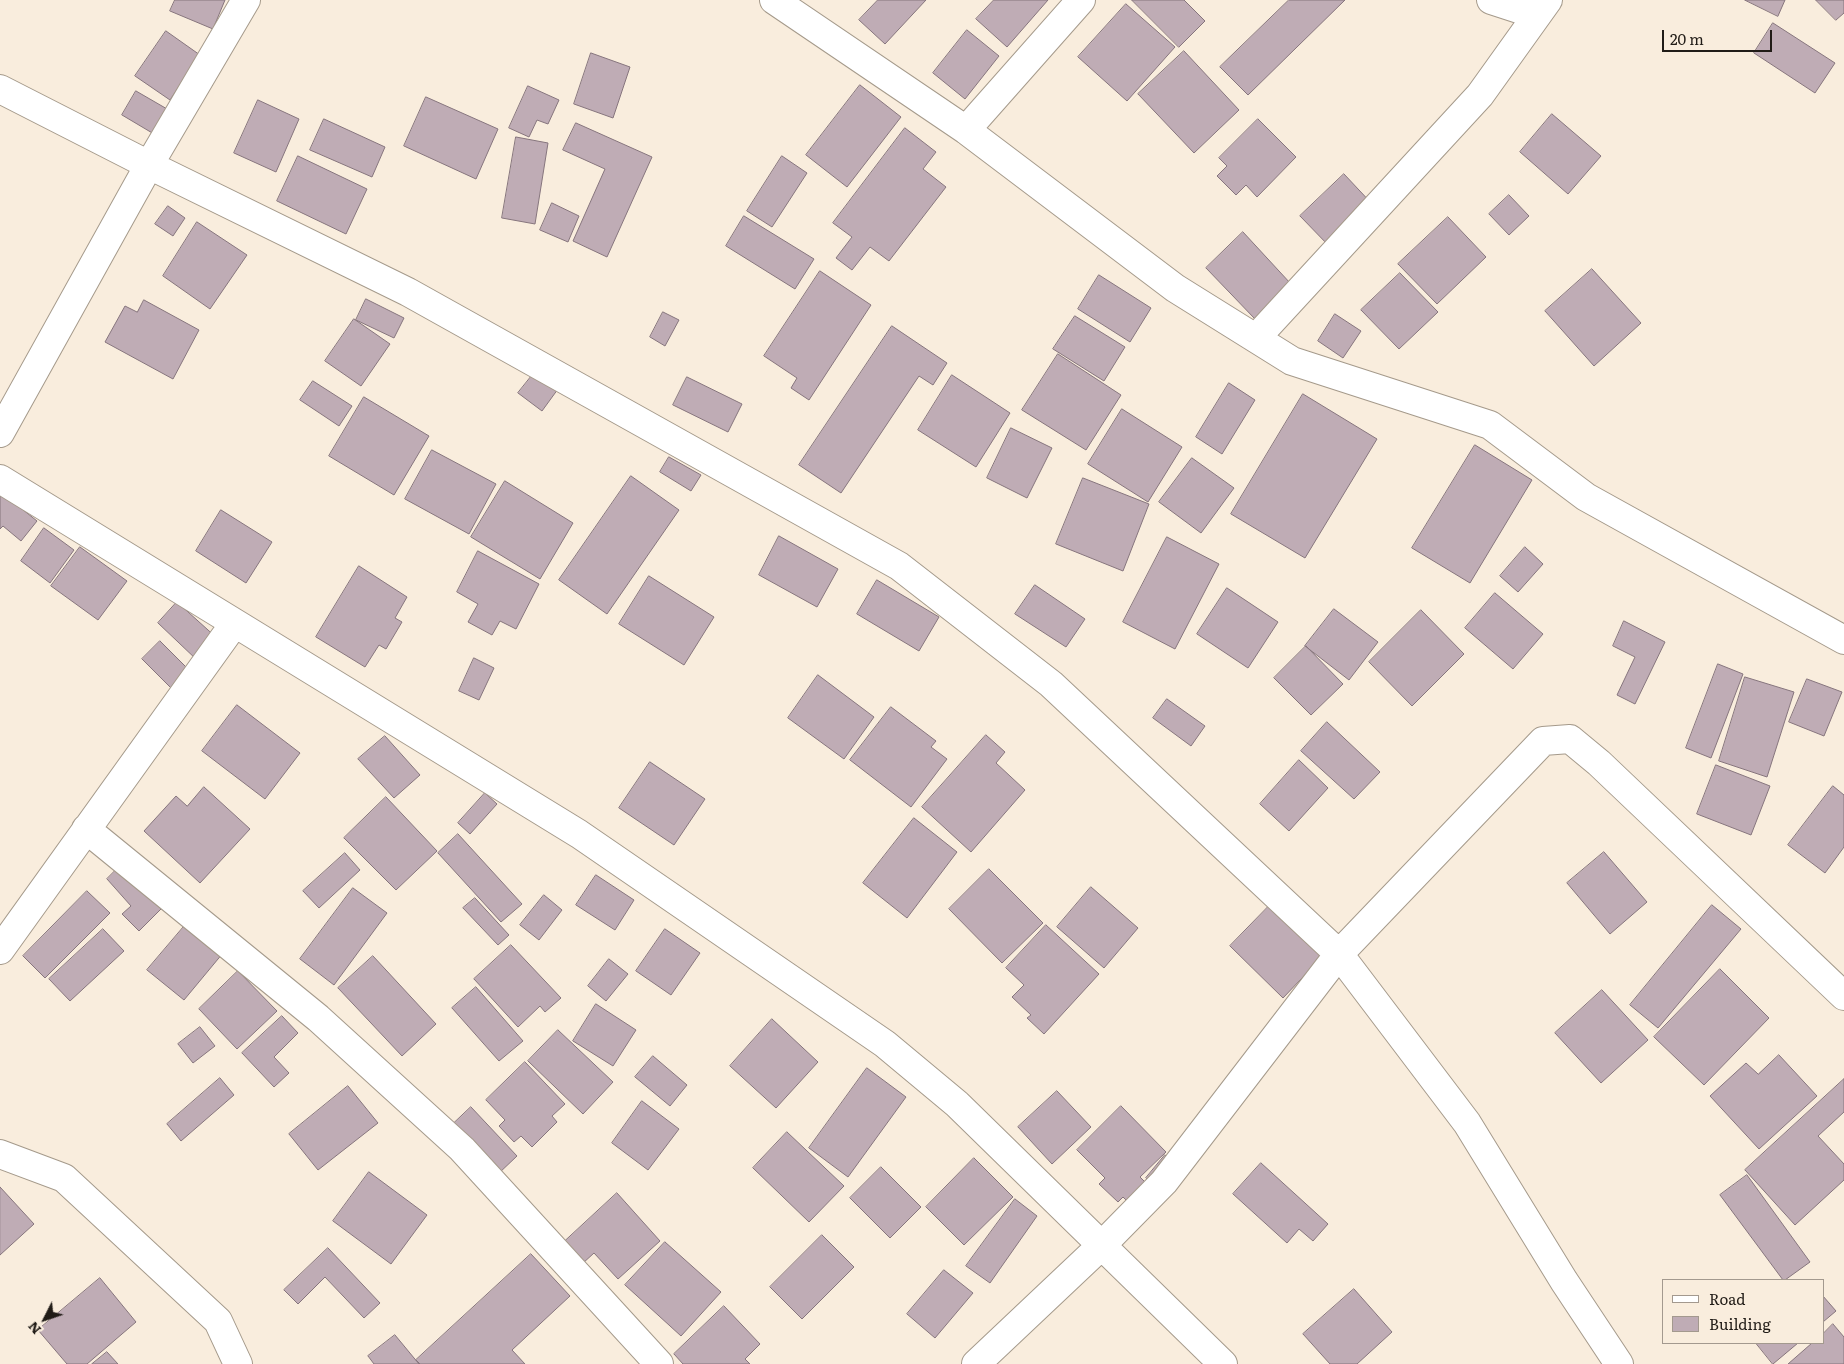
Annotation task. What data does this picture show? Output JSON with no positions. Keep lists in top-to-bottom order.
{
  "legend": ["Road", "Building"],
  "scale_bar": "20 m",
  "north": "bottom left"
}
